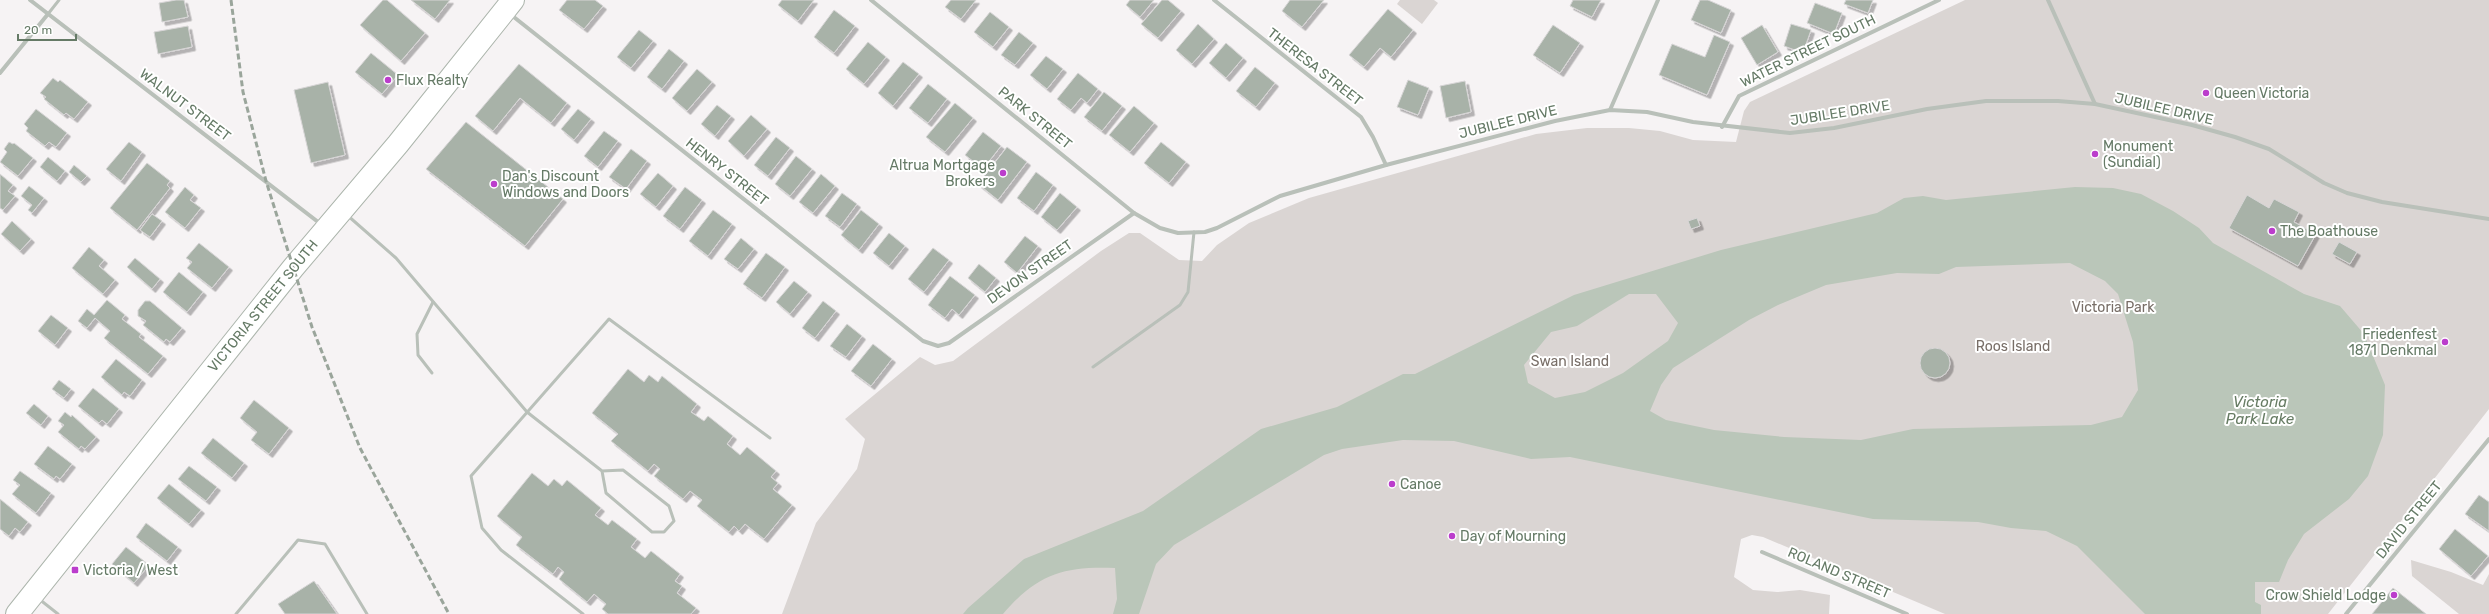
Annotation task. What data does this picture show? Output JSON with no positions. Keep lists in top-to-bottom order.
{
  "streets": {
    "main road": ["VICTORIA STREET SOUTH"],
    "street": [
      "WATER STREET SOUTH",
      "THERESA STREET",
      "WALNUT STREET",
      "JUBILEE DRIVE",
      "PARK STREET",
      "HENRY STREET",
      "DEVON STREET",
      "DAVID STREET",
      "ROLAND STREET"
    ]
  },
  "crossings": [
    ["WATER STREET SOUTH", "JUBILEE DRIVE"],
    ["THERESA STREET", "JUBILEE DRIVE"],
    ["WALNUT STREET", "VICTORIA STREET SOUTH"],
    ["JUBILEE DRIVE", "PARK STREET"],
    ["PARK STREET", "DEVON STREET"],
    ["HENRY STREET", "DEVON STREET"],
    ["HENRY STREET", "VICTORIA STREET SOUTH"]
  ],
  "water": ["Victoria Park Lake"],
  "parks": ["Victoria Park", "Roos Island", "Swan Island"],
  "places": {
    "other": [
      "Flux Realty",
      "Queen Victoria",
      "Monument (Sundial)",
      "Altrua Mortgage Brokers",
      "Dan's Discount Windows and Doors",
      "The Boathouse",
      "Friedenfest 1871 Denkmal",
      "Canoe",
      "Day of Mourning",
      "Crow Shield Lodge"
    ],
    "transit": ["Victoria / West"]
  },
  "scale_bar": "20 m"
}
